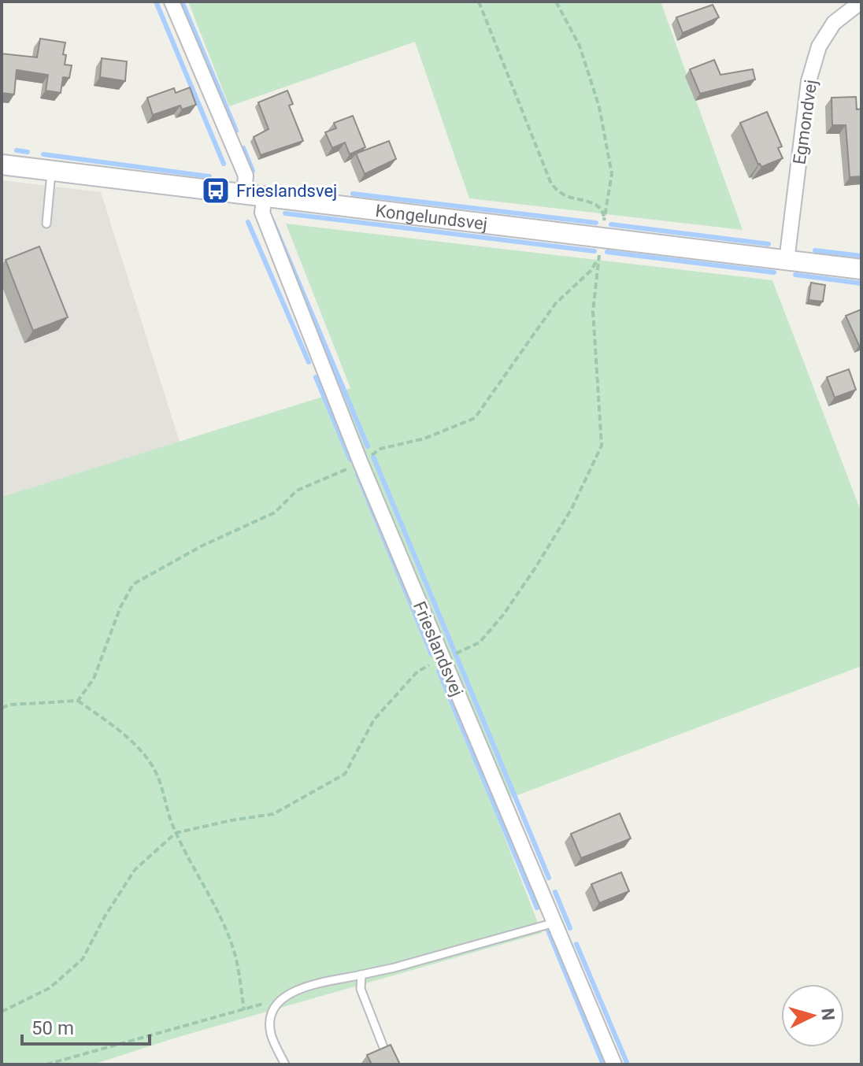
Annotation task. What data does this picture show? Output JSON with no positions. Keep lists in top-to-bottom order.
{
  "streets": {
    "street": ["Egmondvej", "Kongelundsvej", "Frieslandsvej"]
  },
  "crossings": [
    ["Egmondvej", "Kongelundsvej"],
    ["Kongelundsvej", "Frieslandsvej"]
  ],
  "places": {
    "bus stop": ["Frieslandsvej"]
  },
  "scale_bar": "50 m",
  "north": "right"
}
